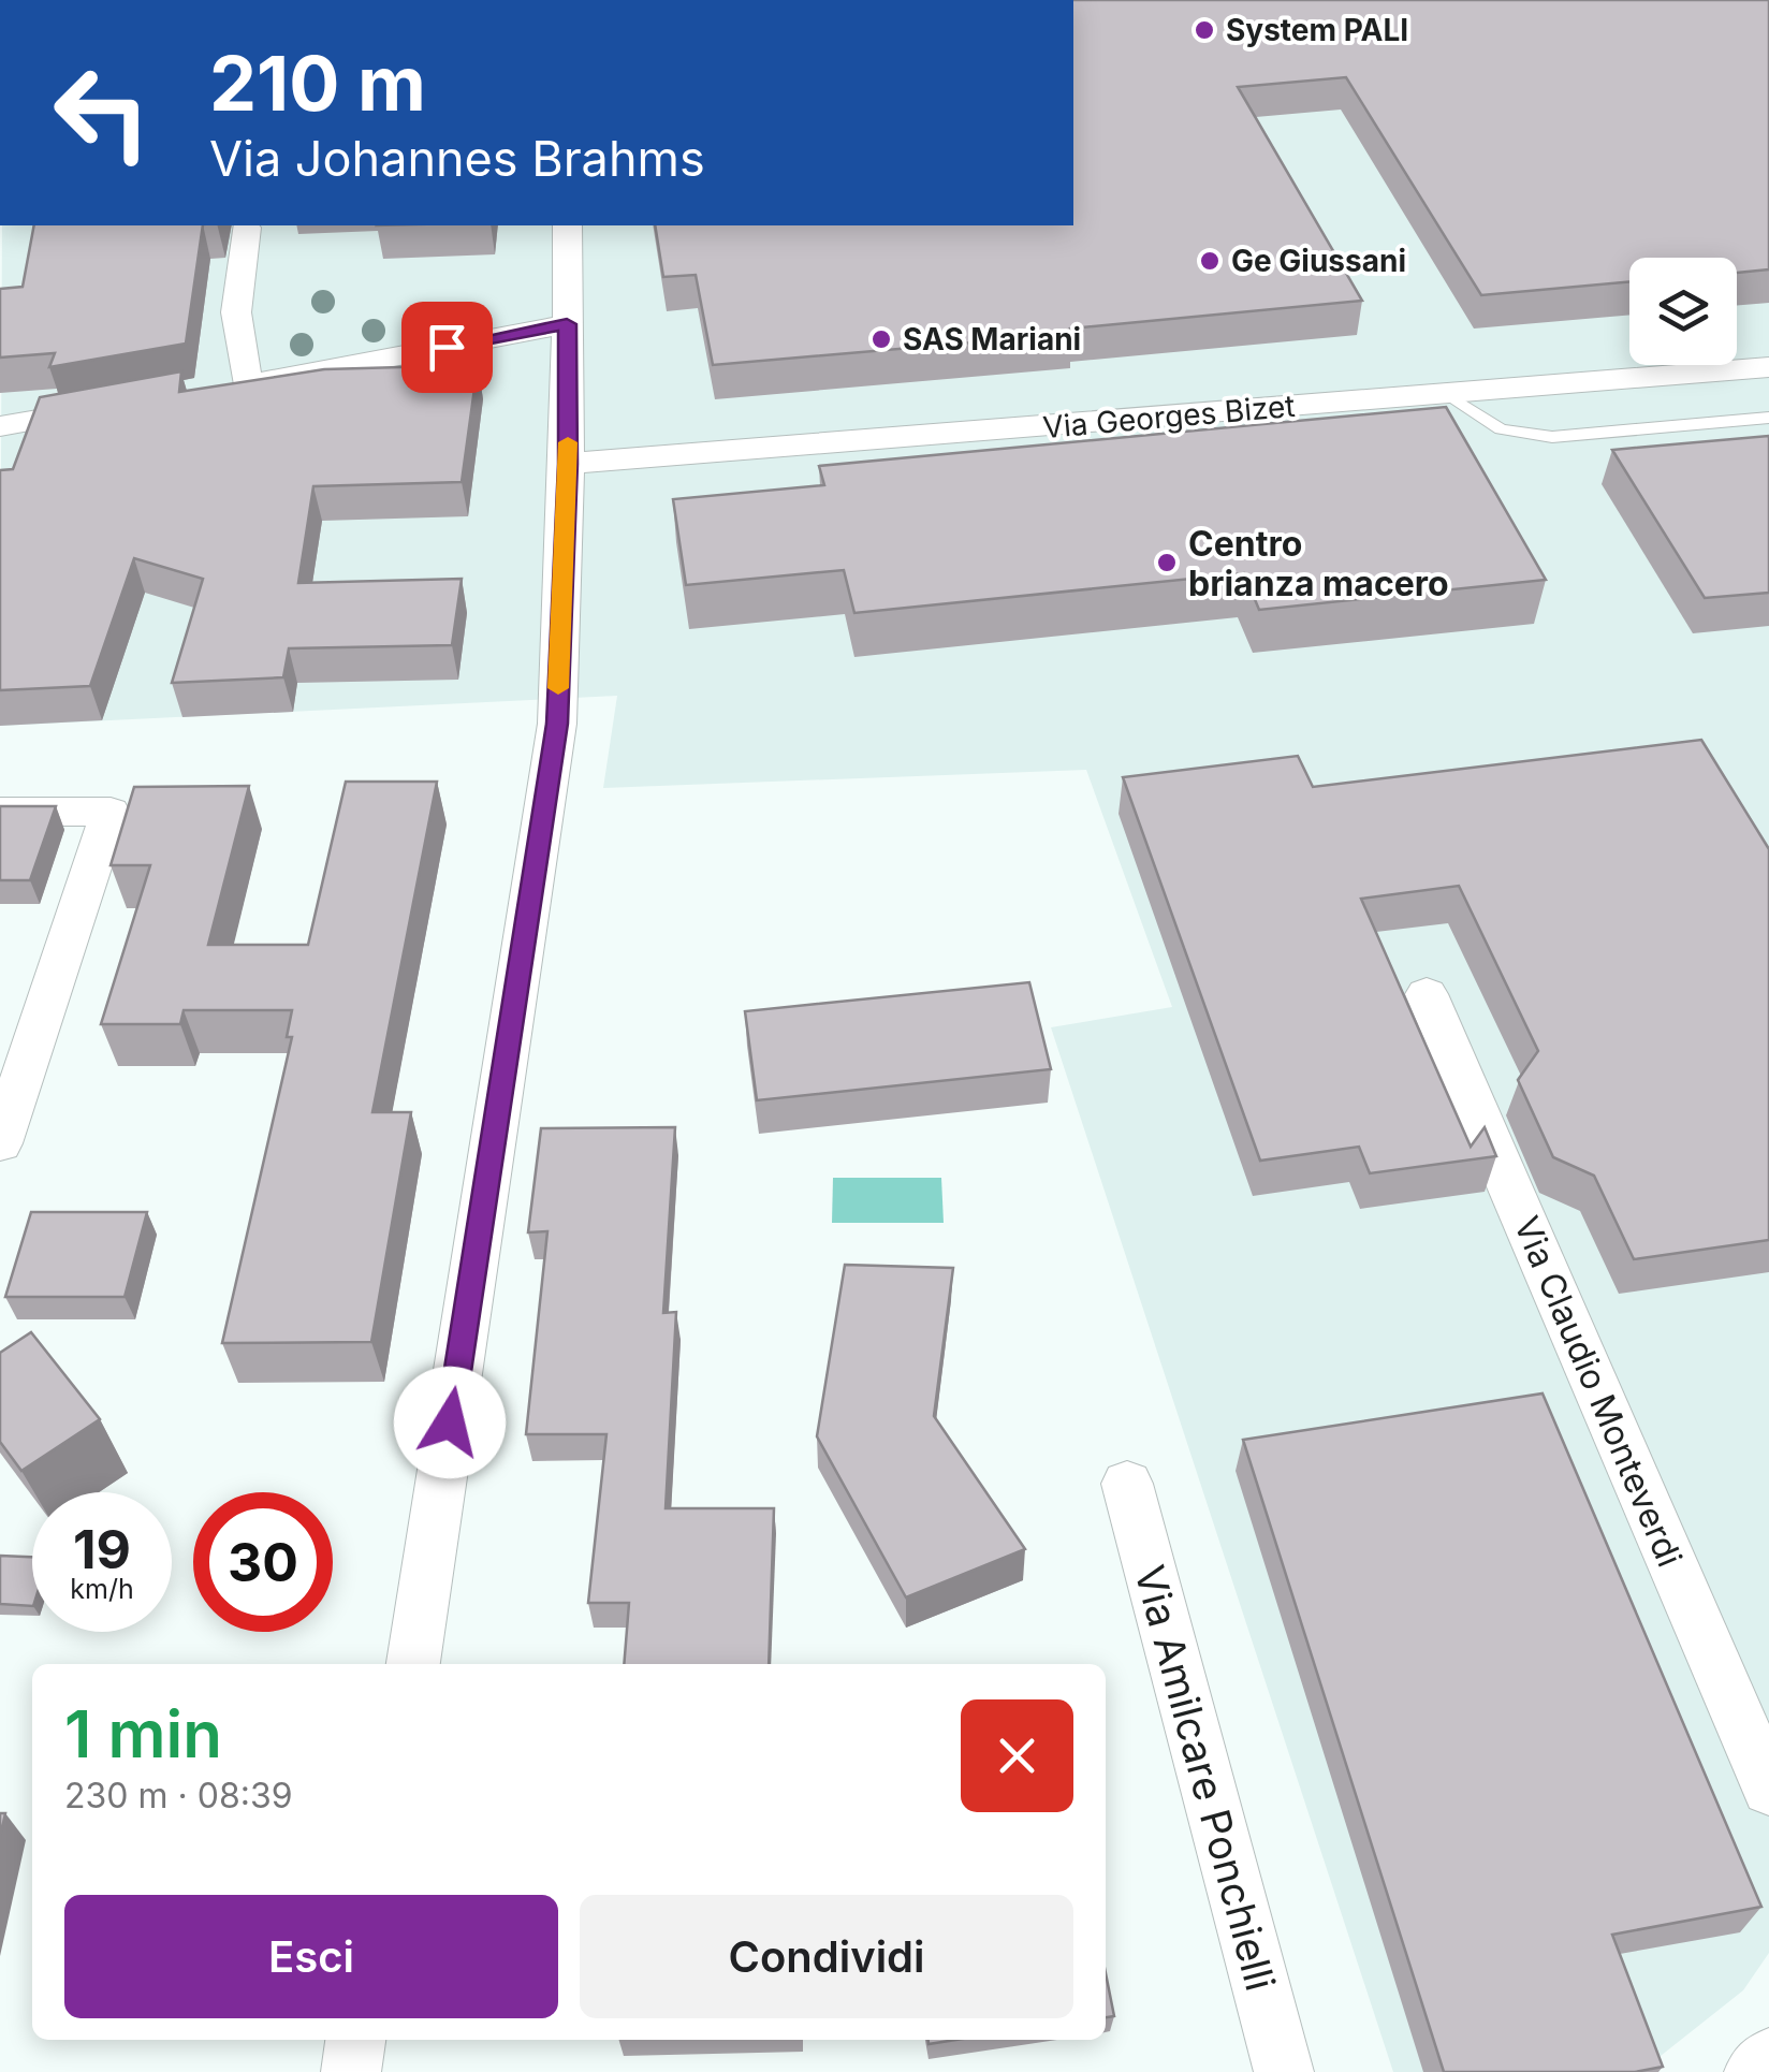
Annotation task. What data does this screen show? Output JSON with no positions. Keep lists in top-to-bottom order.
{
  "streets": {
    "street": ["Via Georges Bizet", "Via Claudio Monteverdi", "Via Amilcare Ponchielli"]
  },
  "places": [
    "System PALI",
    "Ge Giussani",
    "SAS Mariani",
    "Centro brianza macero"
  ],
  "page": {
    "turn": ["210 m", "Via Johannes Brahms"],
    "speed": "19 km/h",
    "limit": "30",
    "heading": ["1 min", "230 m · 08:39"],
    "buttons": ["Esci", "Condividi"]
  }
}
